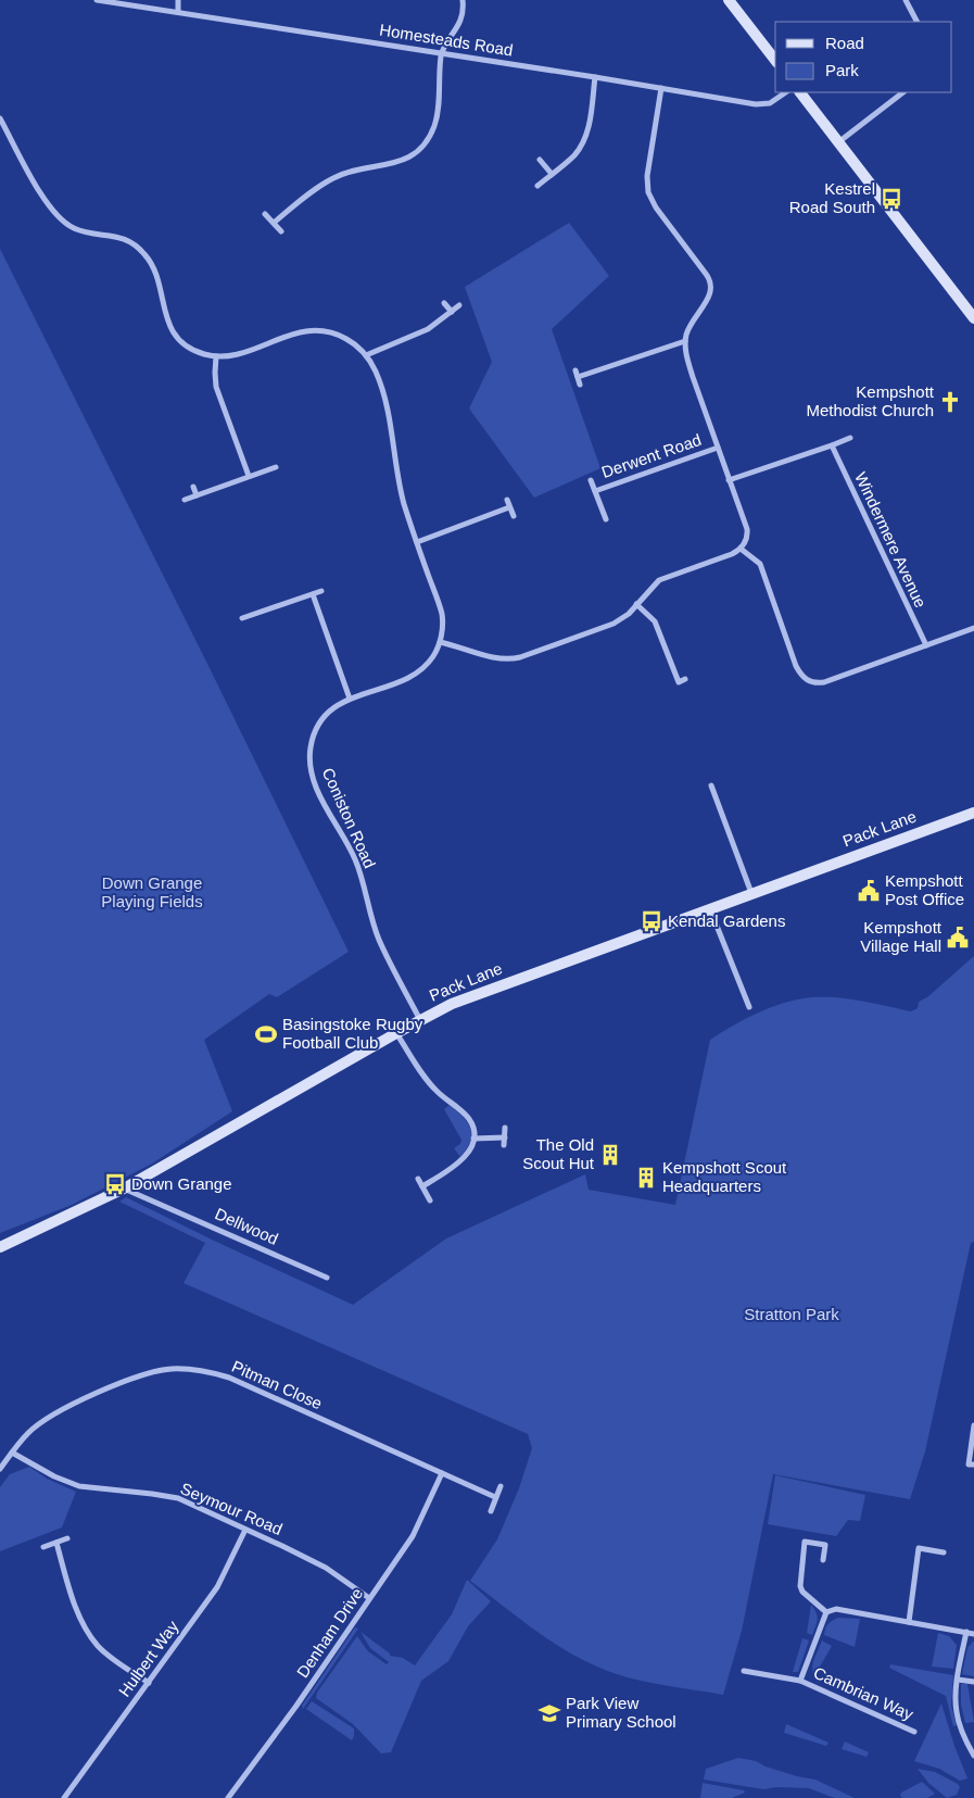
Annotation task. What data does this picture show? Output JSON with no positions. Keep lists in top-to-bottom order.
{
  "streets": {
    "street": [
      "Homesteads Road",
      "Derwent Road",
      "Windermere Avenue",
      "Coniston Road",
      "Pack Lane",
      "Dellwood",
      "Pitman Close",
      "Seymour Road",
      "Denham Drive",
      "Hulbert Way",
      "Cambrian Way"
    ]
  },
  "crossings": [
    ["Coniston Road", "Pack Lane"],
    ["Pack Lane", "Dellwood"],
    ["Pitman Close", "Seymour Road"],
    ["Pitman Close", "Denham Drive"],
    ["Seymour Road", "Denham Drive"],
    ["Seymour Road", "Hulbert Way"]
  ],
  "parks": ["Down Grange Playing Fields", "Stratton Park"],
  "places": {
    "bus stop": ["Kestrel Road South", "Kendal Gardens", "Down Grange"],
    "church": ["Kempshott Methodist Church"],
    "public building": ["Kempshott Post Office", "Kempshott Village Hall"],
    "sports": ["Basingstoke Rugby Football Club"],
    "building": ["The Old Scout Hut", "Kempshott Scout Headquarters"],
    "school or university": ["Park View Primary School"]
  },
  "legend": ["Road", "Park"]
}
